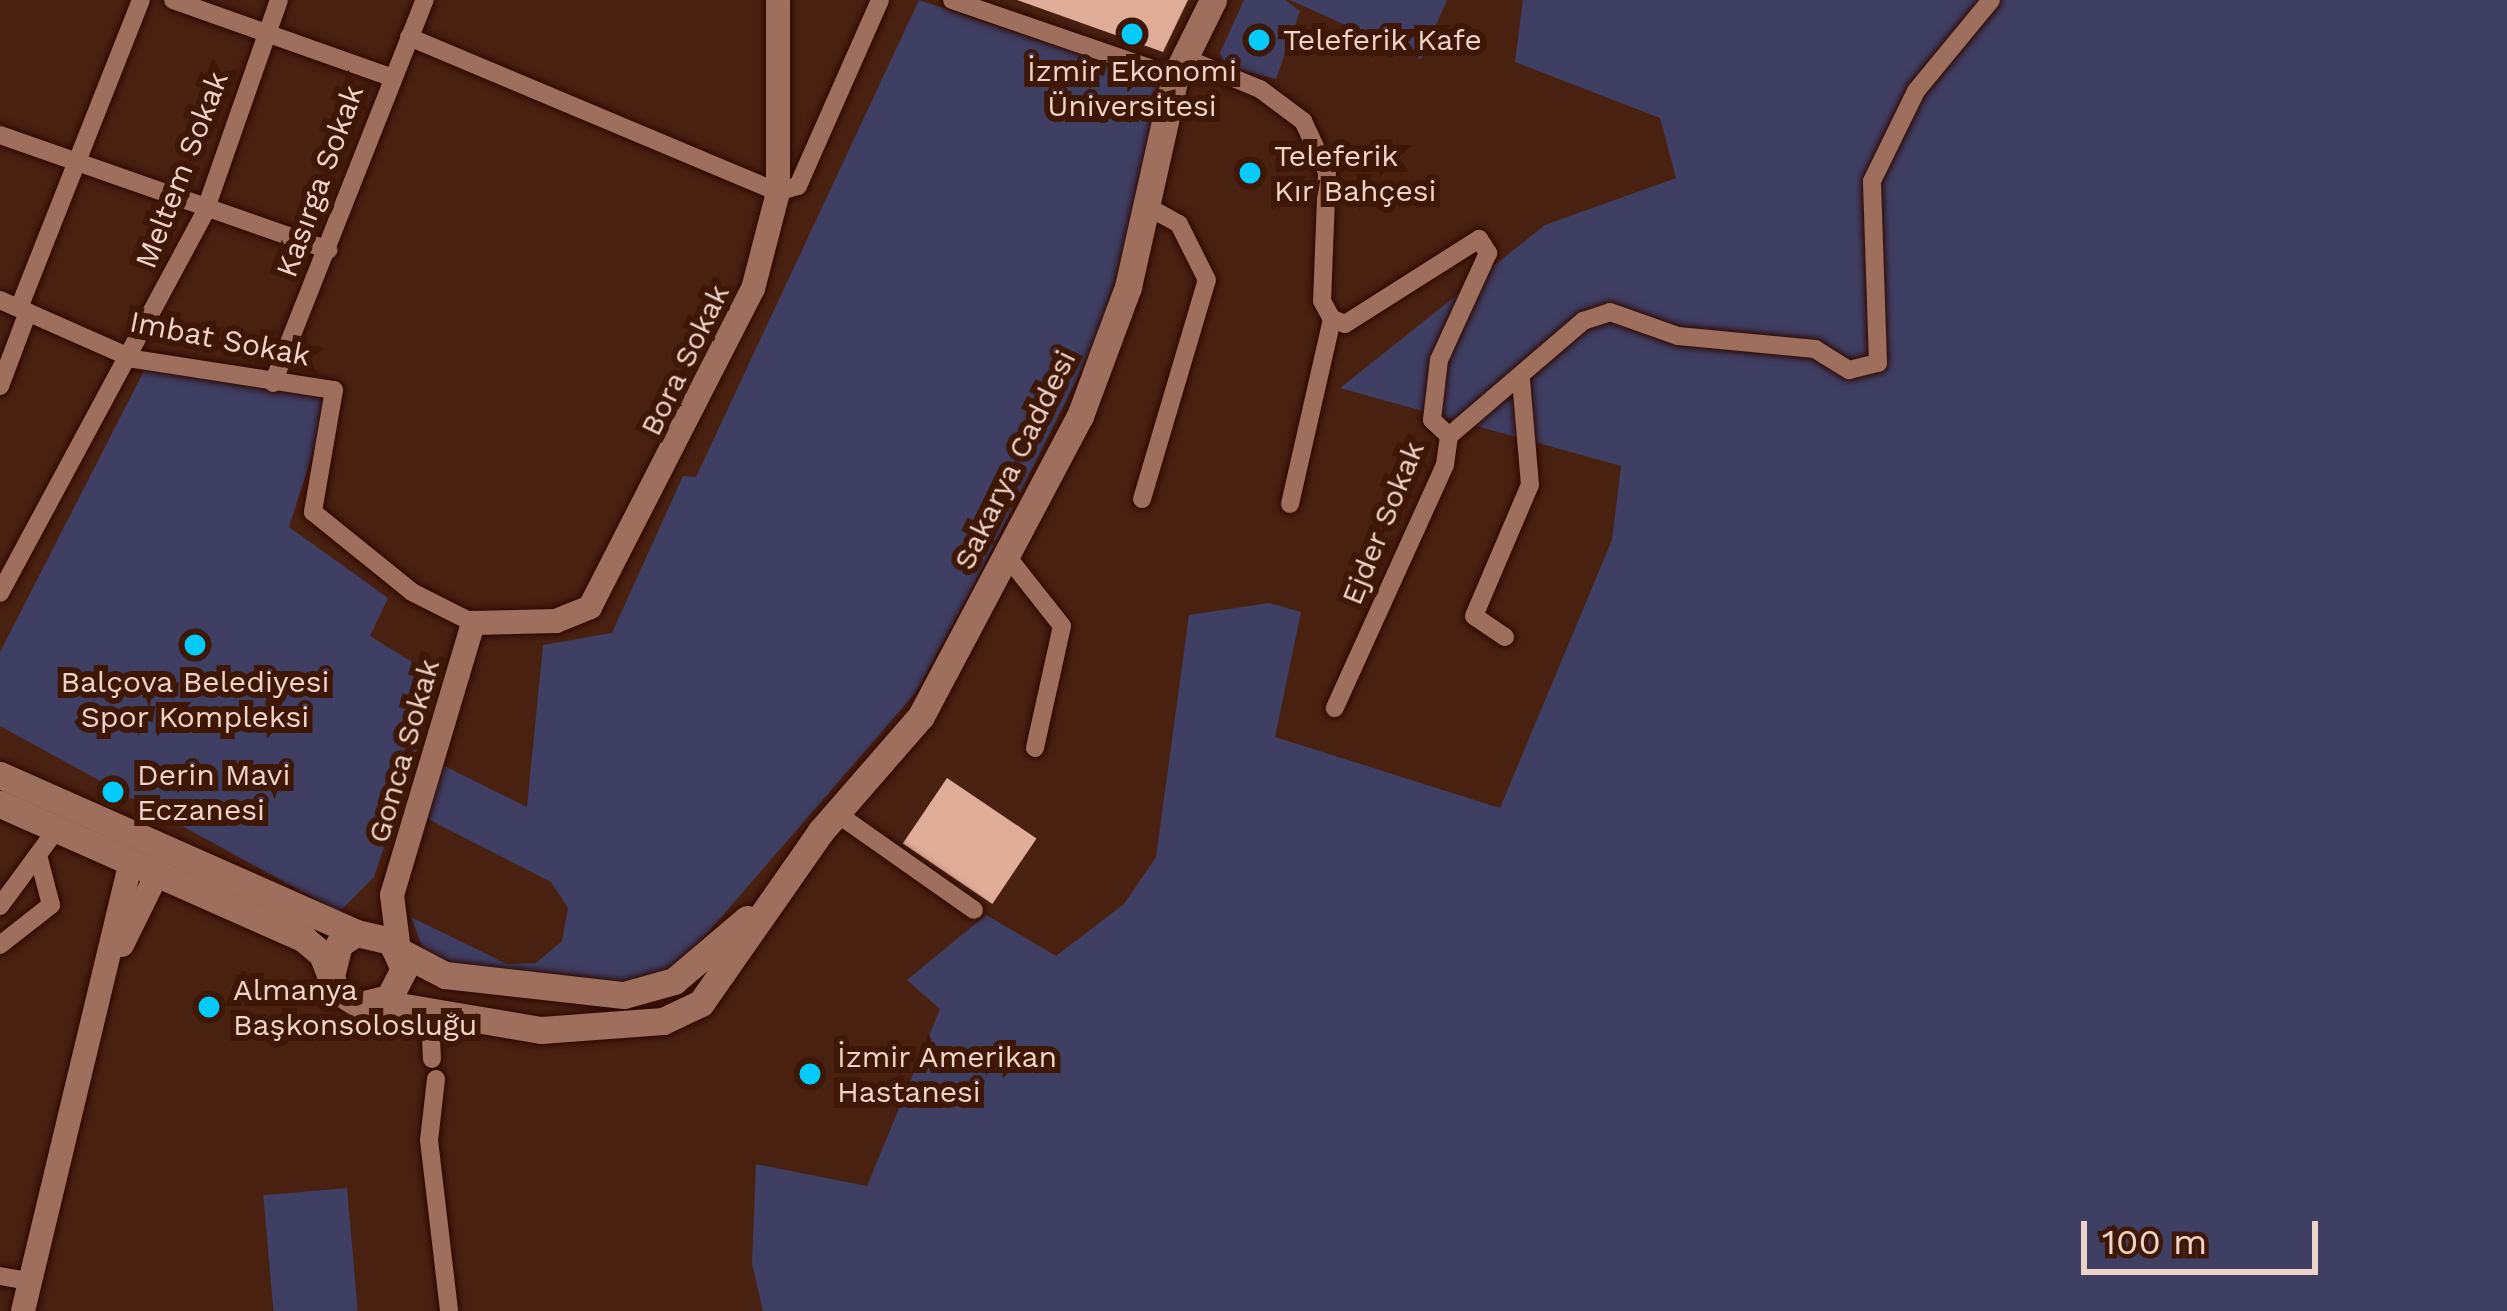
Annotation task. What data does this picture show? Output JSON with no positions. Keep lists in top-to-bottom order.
{
  "streets": {
    "main road": ["Sakarya Caddesi"],
    "street": [
      "Meltem Sokak",
      "Kasırga Sokak",
      "Imbat Sokak",
      "Bora Sokak",
      "Ejder Sokak",
      "Gonca Sokak"
    ]
  },
  "crossings": [
    ["Meltem Sokak", "Imbat Sokak"],
    ["Kasırga Sokak", "Imbat Sokak"],
    ["Imbat Sokak", "Bora Sokak"],
    ["Imbat Sokak", "Gonca Sokak"],
    ["Bora Sokak", "Gonca Sokak"]
  ],
  "places": [
    "İzmir Ekonomi Üniversitesi",
    "Teleferik Kafe",
    "Teleferik Kır Bahçesi",
    "Balçova Belediyesi Spor Kompleksi",
    "Derin Mavi Eczanesi",
    "Almanya Başkonsolosluğu",
    "İzmir Amerikan Hastanesi"
  ],
  "scale_bar": "100 m"
}
